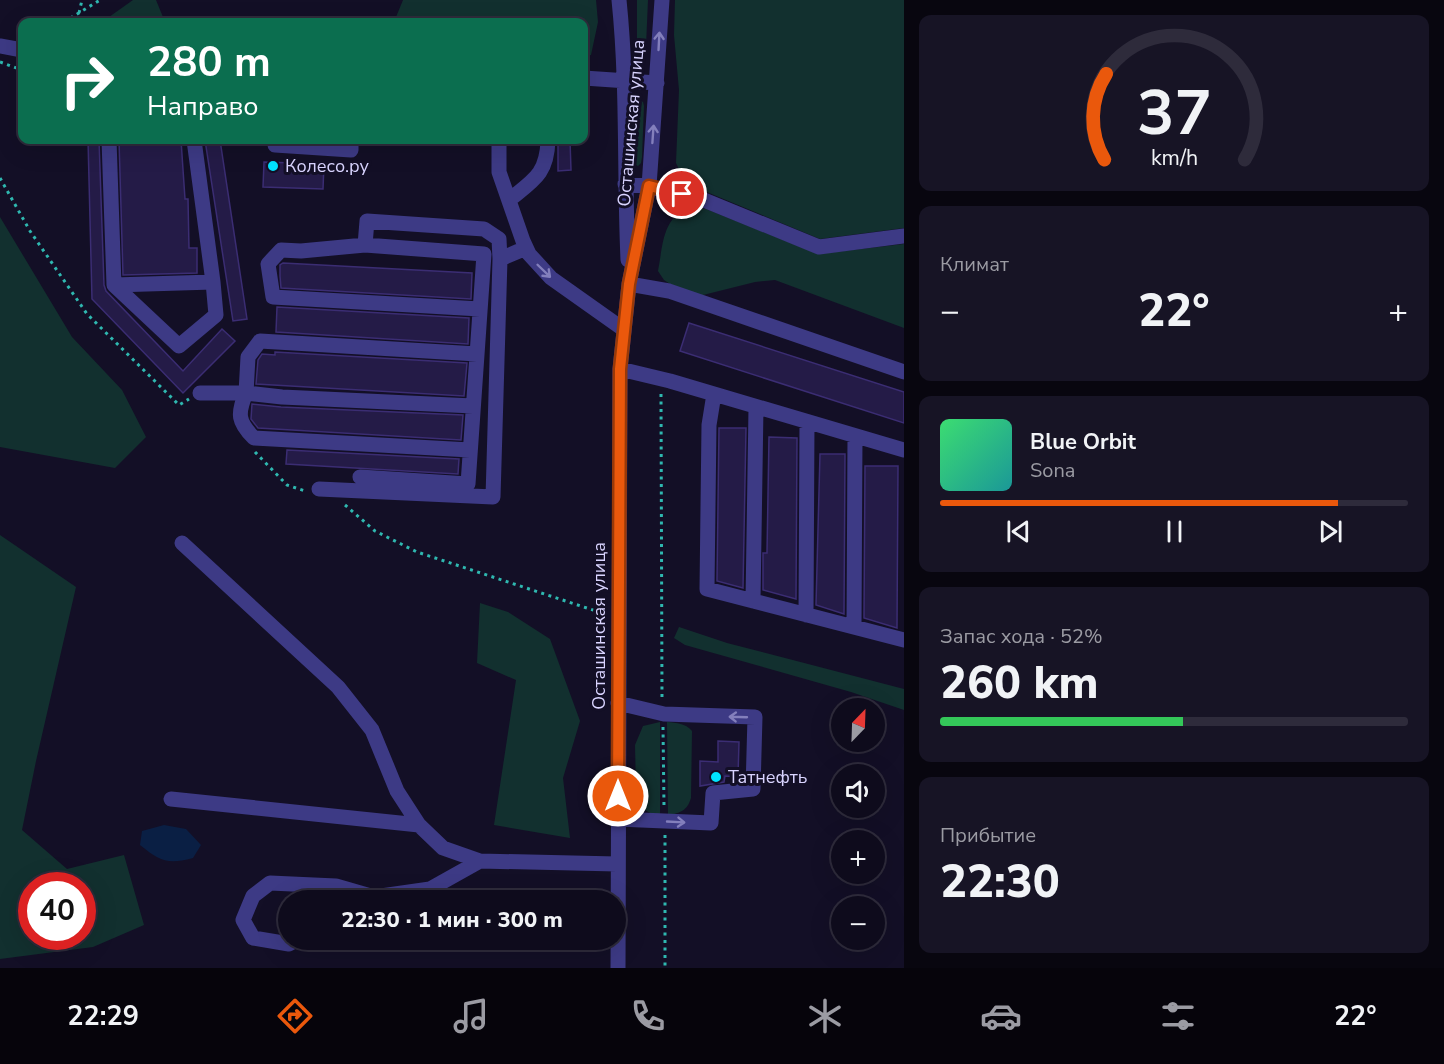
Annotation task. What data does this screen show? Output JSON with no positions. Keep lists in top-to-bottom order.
{
  "streets": {
    "street": ["Осташинская улица"]
  },
  "places": ["Колесо.ру", "Татнефть"],
  "north": "top right",
  "page": {
    "turn": ["280 m", "Направо"],
    "tile": [
      "Климат",
      ["Запас хода · 52%", "260 km"],
      ["Прибытие", "22:30"]
    ],
    "heat": ["−", "22°", "+"],
    "song": ["Blue Orbit", "Sona"],
    "map_buttons": ["+", "−"],
    "limit": "40",
    "trip": "22:30 · 1 мин · 300 m",
    "tabs": ["22:29", "22°"],
    "gauge": ["37", "km/h"]
  }
}
